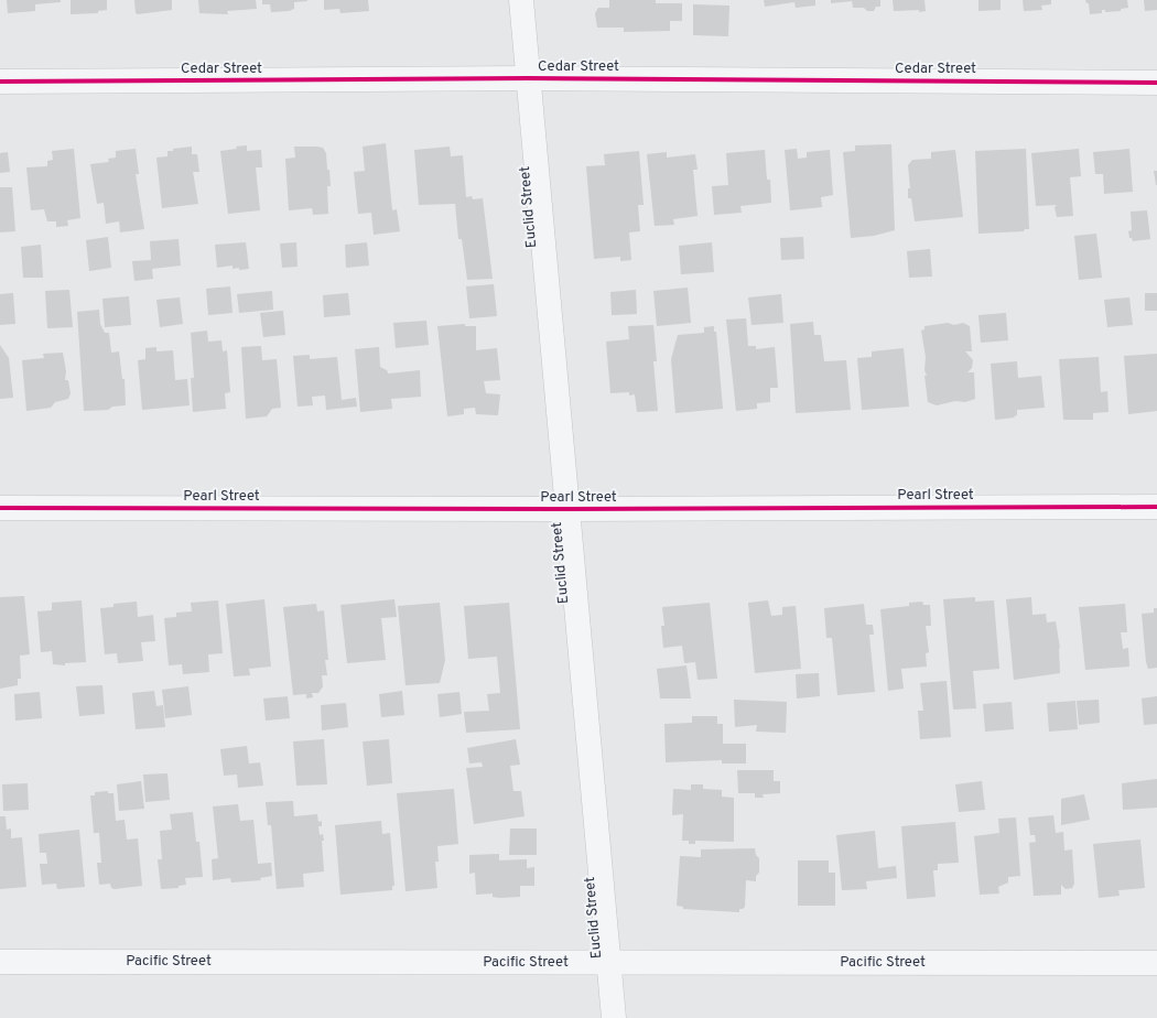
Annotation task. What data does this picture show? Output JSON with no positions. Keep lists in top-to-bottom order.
{
  "streets": {
    "street": [
      "Cedar Street",
      "Euclid Street",
      "Pearl Street",
      "Pacific Street"
    ]
  },
  "crossings": [
    ["Cedar Street", "Euclid Street"],
    ["Euclid Street", "Pearl Street"],
    ["Euclid Street", "Pacific Street"]
  ]
}
